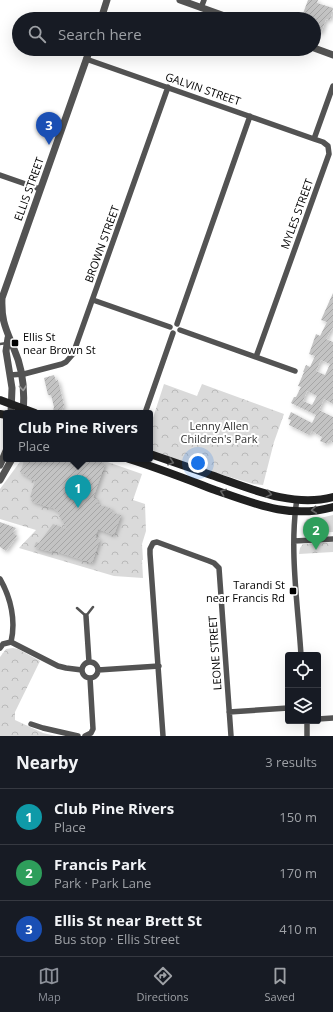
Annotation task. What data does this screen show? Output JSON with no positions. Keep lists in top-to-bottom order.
{
  "streets": {
    "street": [
      "GALVIN STREET",
      "ELLIS STREET",
      "MYLES STREET",
      "BROWN STREET",
      "LEONE STREET"
    ]
  },
  "crossings": [
    ["GALVIN STREET", "ELLIS STREET"],
    ["GALVIN STREET", "MYLES STREET"],
    ["GALVIN STREET", "BROWN STREET"],
    ["ELLIS STREET", "BROWN STREET"]
  ],
  "parks": ["Lenny Allen Children's Park"],
  "places": {
    "transit": ["Ellis St near Brown St", "Tarandi St near Francis Rd"]
  },
  "page": {
    "search": "Search here",
    "pins": ["3", "1", "2"],
    "popup": ["Club Pine Rivers", "Place"],
    "heading": ["Nearby", "3 results"],
    "list": [
      {
        "mark": "1",
        "name": "Club Pine Rivers",
        "note": "Place",
        "value": "150 m"
      },
      {
        "mark": "2",
        "name": "Francis Park",
        "note": "Park · Park Lane",
        "value": "170 m"
      },
      {
        "mark": "3",
        "name": "Ellis St near Brett St",
        "note": "Bus stop · Ellis Street",
        "value": "410 m"
      }
    ],
    "nav": ["Map", "Directions", "Saved"]
  }
}
